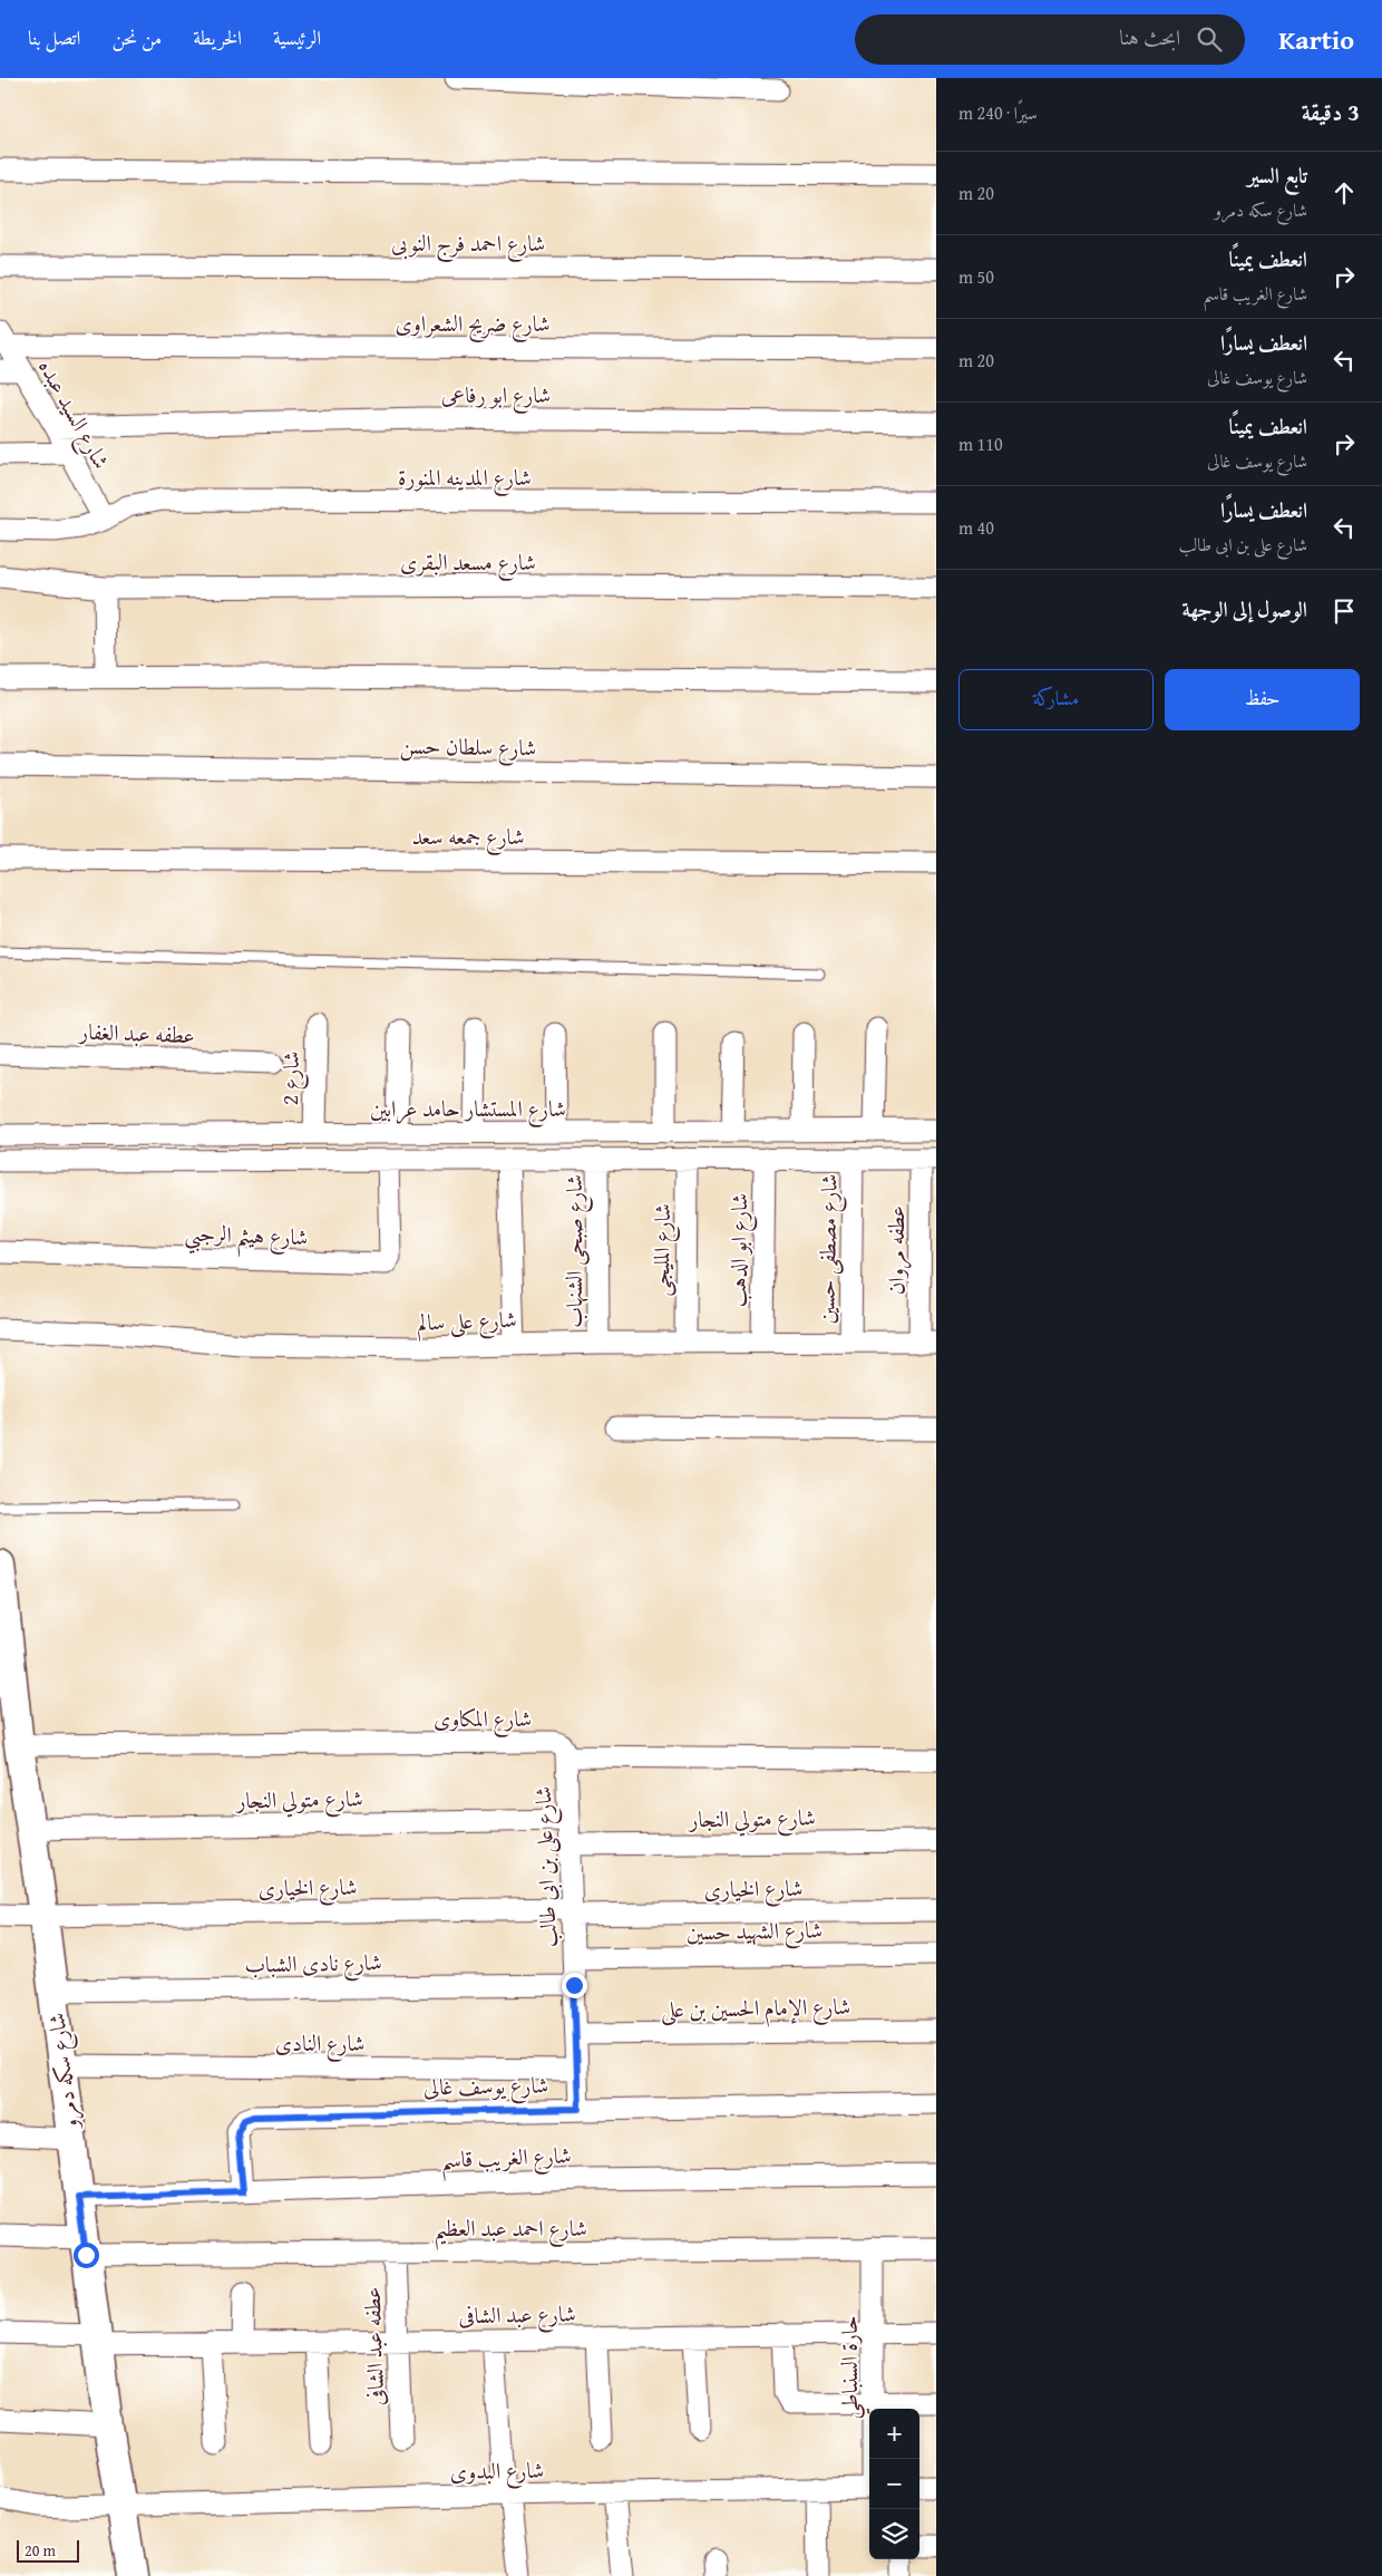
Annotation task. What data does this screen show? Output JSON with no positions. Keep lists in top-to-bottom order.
{
  "streets": {
    "main road": ["شارع سكه دمرو"],
    "street": [
      "شارع احمد فرج النوبى",
      "شارع ضريح الشعراوى",
      "شارع ابو رفاعى",
      "شارع السيد عبده",
      "شارع المدينه المنورة",
      "شارع مسعد البقرى",
      "شارع سلطان حسن",
      "شارع جمعه سعد",
      "عطفه عبد الغفار",
      "شارع 2",
      "شارع المستشار حامد عرابين",
      "شارع هيثم الرجبي",
      "شارع مصطفى حسين",
      "شارع المليجى",
      "شارع ابو الدهب",
      "عطفه مروان",
      "شارع صبحى الشنهاب",
      "شارع على سالم",
      "شارع المكاوى",
      "شارع متولي النجار",
      "شارع على بن ابى طالب",
      "شارع الخيارى",
      "شارع الشهيد حسين",
      "شارع نادى الشباب",
      "شارع الإمام الحسين بن على",
      "شارع النادى",
      "شارع يوسف غالى",
      "شارع الغريب قاسم",
      "شارع احمد عبد العظيم",
      "شارع عبد الشافى",
      "عطفه عبد الشافى",
      "حارة السنباطي",
      "شارع البدوى"
    ]
  },
  "crossings": [
    ["شارع ضريح الشعراوى", "شارع السيد عبده"],
    ["شارع ابو رفاعى", "شارع السيد عبده"],
    ["شارع السيد عبده", "شارع المدينه المنورة"],
    ["شارع 2", "شارع المستشار حامد عرابين"],
    ["شارع مصطفى حسين", "شارع على سالم"],
    ["شارع المليجى", "شارع على سالم"],
    ["شارع ابو الدهب", "شارع على سالم"],
    ["عطفه مروان", "شارع على سالم"],
    ["شارع صبحى الشنهاب", "شارع على سالم"],
    ["شارع المكاوى", "شارع على بن ابى طالب"],
    ["شارع المكاوى", "شارع سكه دمرو"],
    ["شارع متولي النجار", "شارع على بن ابى طالب"],
    ["شارع متولي النجار", "شارع سكه دمرو"],
    ["شارع على بن ابى طالب", "شارع الخيارى"],
    ["شارع على بن ابى طالب", "شارع الشهيد حسين"],
    ["شارع على بن ابى طالب", "شارع نادى الشباب"],
    ["شارع على بن ابى طالب", "شارع الإمام الحسين بن على"],
    ["شارع على بن ابى طالب", "شارع النادى"],
    ["شارع على بن ابى طالب", "شارع يوسف غالى"],
    ["شارع الخيارى", "شارع سكه دمرو"],
    ["شارع نادى الشباب", "شارع سكه دمرو"],
    ["شارع النادى", "شارع سكه دمرو"],
    ["شارع سكه دمرو", "شارع الغريب قاسم"],
    ["شارع سكه دمرو", "شارع احمد عبد العظيم"],
    ["شارع سكه دمرو", "شارع عبد الشافى"],
    ["شارع سكه دمرو", "شارع البدوى"],
    ["شارع يوسف غالى", "شارع الغريب قاسم"],
    ["شارع احمد عبد العظيم", "عطفه عبد الشافى"],
    ["شارع احمد عبد العظيم", "حارة السنباطي"],
    ["شارع عبد الشافى", "عطفه عبد الشافى"],
    ["شارع عبد الشافى", "حارة السنباطي"]
  ],
  "scale_bar": "20 m",
  "page": {
    "header": "Kartio",
    "search": "ابحث هنا",
    "nav": [
      "الرئيسية",
      "الخريطة",
      "من نحن",
      "اتصل بنا"
    ],
    "heading": ["3 دقيقة", "سيرًا · 240 m"],
    "list": [
      ["تابع السير", "شارع سكه دمرو", "20 m"],
      ["انعطف يمينًا", "شارع الغريب قاسم", "50 m"],
      ["انعطف يسارًا", "شارع يوسف غالى", "20 m"],
      ["انعطف يمينًا", "شارع يوسف غالى", "110 m"],
      ["انعطف يسارًا", "شارع على بن ابى طالب", "40 m"],
      "الوصول إلى الوجهة"
    ],
    "buttons": ["حفظ", "مشاركة"],
    "map_buttons": ["+", "−"],
    "scale": "20 m"
  }
}
